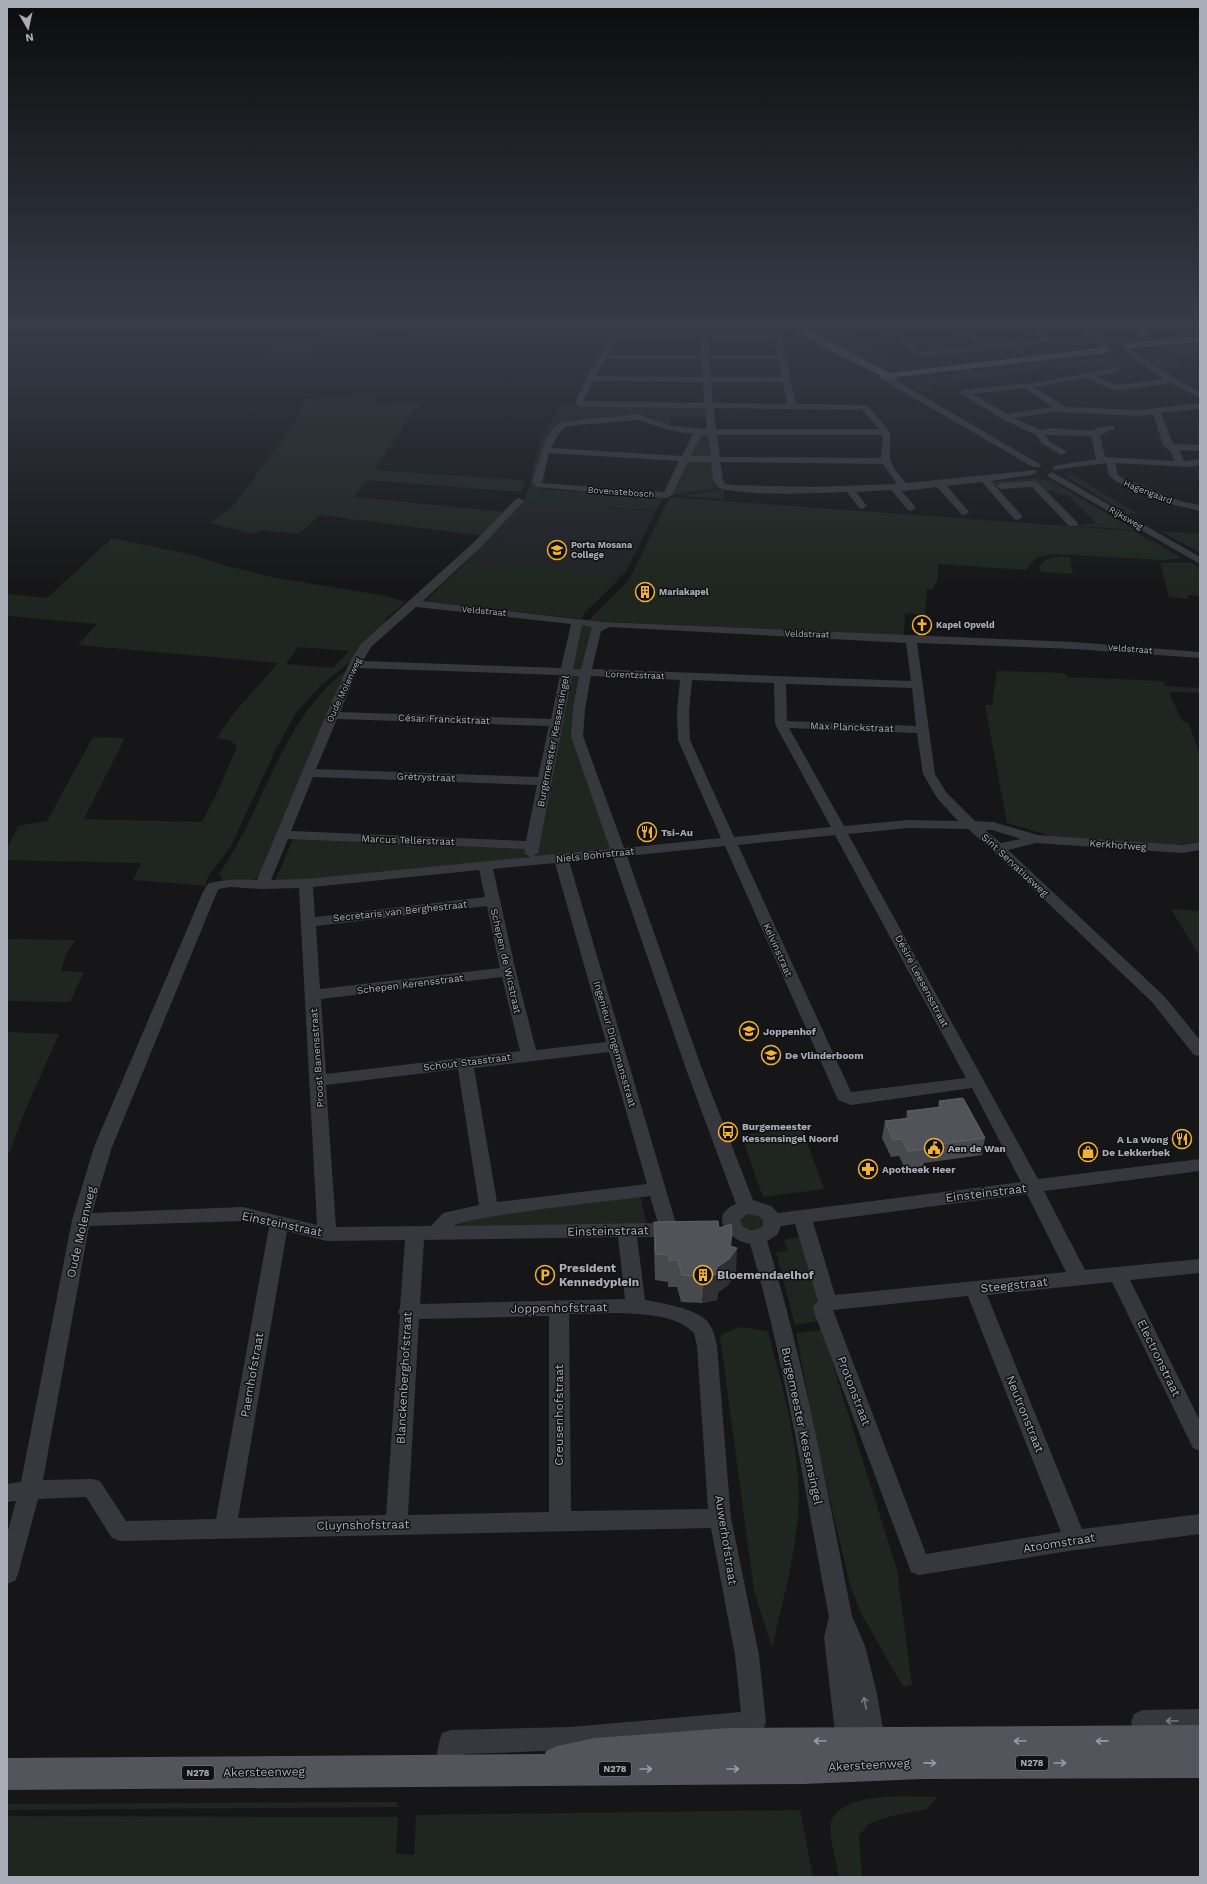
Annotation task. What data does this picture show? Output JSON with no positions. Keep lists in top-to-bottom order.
{
  "streets": {
    "main road": ["N278", "Akersteenweg"],
    "street": [
      "Bovenstebosch",
      "Hagengaard",
      "Rijksweg",
      "Veldstraat",
      "Lorentzstraat",
      "Oude Molenweg",
      "César Franckstraat",
      "Max Planckstraat",
      "Burgemeester Kessensingel",
      "Grétrystraat",
      "Marcus Tellerstraat",
      "Kerkhofweg",
      "Niels Bohrstraat",
      "Sint Servatiusweg",
      "Secretaris van Berghestraat",
      "Kelvinstraat",
      "Schepen de Wicstraat",
      "Désiré Leesensstraat",
      "Schepen Kerensstraat",
      "Ingenieur Dingemansstraat",
      "Proost Banensstraat",
      "Schout Stasstraat",
      "Einsteinstraat",
      "Steegstraat",
      "Joppenhofstraat",
      "Electronstraat",
      "Paemhofstraat",
      "Blanckenberghofstraat",
      "Protonstraat",
      "Neutronstraat",
      "Creusenhofstraat",
      "Cluynshofstraat",
      "Auwerhofstraat",
      "Atoomstraat"
    ]
  },
  "crossings": [
    ["Veldstraat", "Oude Molenweg"],
    ["Veldstraat", "Burgemeester Kessensingel"],
    ["Veldstraat", "Sint Servatiusweg"],
    ["Lorentzstraat", "Oude Molenweg"],
    ["Lorentzstraat", "Burgemeester Kessensingel"],
    ["Lorentzstraat", "Sint Servatiusweg"],
    ["Lorentzstraat", "Kelvinstraat"],
    ["Lorentzstraat", "Désiré Leesensstraat"],
    ["Oude Molenweg", "César Franckstraat"],
    ["Oude Molenweg", "Grétrystraat"],
    ["Oude Molenweg", "Marcus Tellerstraat"],
    ["Oude Molenweg", "Niels Bohrstraat"],
    ["Oude Molenweg", "Einsteinstraat"],
    ["Oude Molenweg", "Cluynshofstraat"],
    ["César Franckstraat", "Burgemeester Kessensingel"],
    ["Max Planckstraat", "Sint Servatiusweg"],
    ["Max Planckstraat", "Désiré Leesensstraat"],
    ["Burgemeester Kessensingel", "Grétrystraat"],
    ["Burgemeester Kessensingel", "Marcus Tellerstraat"],
    ["Burgemeester Kessensingel", "Niels Bohrstraat"],
    ["Burgemeester Kessensingel", "Akersteenweg"],
    ["Kerkhofweg", "Niels Bohrstraat"],
    ["Kerkhofweg", "Sint Servatiusweg"],
    ["Niels Bohrstraat", "Sint Servatiusweg"],
    ["Niels Bohrstraat", "Kelvinstraat"],
    ["Niels Bohrstraat", "Schepen de Wicstraat"],
    ["Niels Bohrstraat", "Désiré Leesensstraat"],
    ["Niels Bohrstraat", "Ingenieur Dingemansstraat"],
    ["Niels Bohrstraat", "Proost Banensstraat"],
    ["Secretaris van Berghestraat", "Schepen de Wicstraat"],
    ["Secretaris van Berghestraat", "Proost Banensstraat"],
    ["Kelvinstraat", "Désiré Leesensstraat"],
    ["Schepen de Wicstraat", "Schepen Kerensstraat"],
    ["Schepen de Wicstraat", "Schout Stasstraat"],
    ["Désiré Leesensstraat", "Einsteinstraat"],
    ["Désiré Leesensstraat", "Steegstraat"],
    ["Schepen Kerensstraat", "Proost Banensstraat"],
    ["Ingenieur Dingemansstraat", "Schout Stasstraat"],
    ["Ingenieur Dingemansstraat", "Einsteinstraat"],
    ["Proost Banensstraat", "Schout Stasstraat"],
    ["Proost Banensstraat", "Einsteinstraat"],
    ["Einsteinstraat", "Paemhofstraat"],
    ["Einsteinstraat", "Blanckenberghofstraat"],
    ["Einsteinstraat", "Protonstraat"],
    ["Steegstraat", "Electronstraat"],
    ["Steegstraat", "Protonstraat"],
    ["Steegstraat", "Neutronstraat"],
    ["Joppenhofstraat", "Blanckenberghofstraat"],
    ["Joppenhofstraat", "Creusenhofstraat"],
    ["Joppenhofstraat", "Auwerhofstraat"],
    ["Paemhofstraat", "Cluynshofstraat"],
    ["Blanckenberghofstraat", "Cluynshofstraat"],
    ["Protonstraat", "Atoomstraat"],
    ["Neutronstraat", "Atoomstraat"],
    ["Creusenhofstraat", "Cluynshofstraat"],
    ["Cluynshofstraat", "Auwerhofstraat"],
    ["Auwerhofstraat", "Akersteenweg"]
  ],
  "places": {
    "school or university": ["Porta Mosana College", "Joppenhof", "De Vlinderboom"],
    "building": ["Mariakapel", "Bloemendaelhof"],
    "church": ["Kapel Opveld"],
    "restaurant": ["Tsi-Au", "A La Wong"],
    "bus stop": ["Burgemeester Kessensingel Noord"],
    "public building": ["Aen de Wan"],
    "shop": ["De Lekkerbek"],
    "pharmacy": ["Apotheek Heer"],
    "parking": ["President Kennedyplein"]
  },
  "north": "bottom"
}
